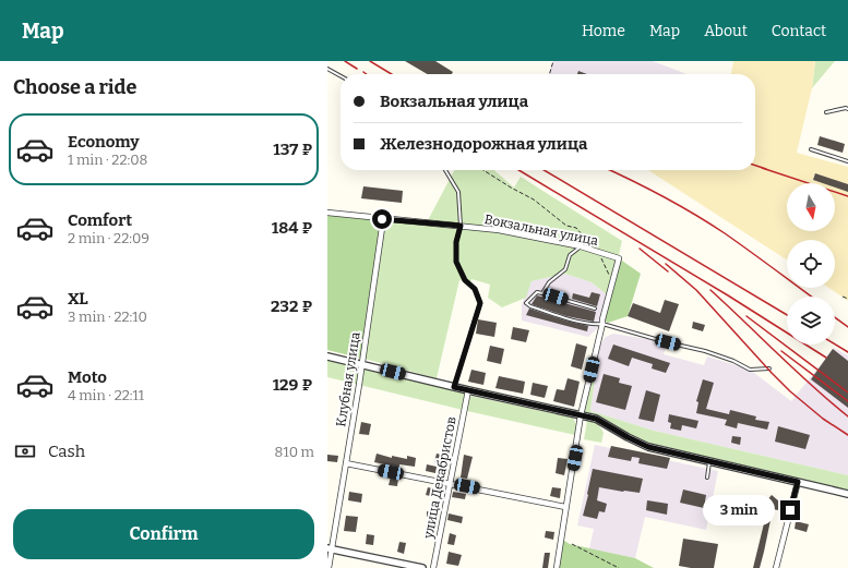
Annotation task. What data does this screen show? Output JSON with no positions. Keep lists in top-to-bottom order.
{
  "streets": {
    "street": ["Вокзальная улица", "Клубная улица", "улица Декабристов"]
  },
  "crossings": [
    ["Вокзальная улица", "Клубная улица"]
  ],
  "north": "bottom",
  "page": {
    "header": "Map",
    "nav": [
      "Home",
      "Map",
      "About",
      "Contact"
    ],
    "heading": "Choose a ride",
    "banner": ["Вокзальная улица", "Железнодорожная улица"],
    "list": [
      {
        "name": "Economy",
        "note": "1 min · 22:08",
        "value": "137 ₽"
      },
      {
        "name": "Comfort",
        "note": "2 min · 22:09",
        "value": "184 ₽"
      },
      {
        "name": "XL",
        "note": "3 min · 22:10",
        "value": "232 ₽"
      },
      {
        "name": "Moto",
        "note": "4 min · 22:11",
        "value": "129 ₽"
      }
    ],
    "pay": ["Cash", "810 m"],
    "bubble": "3 min",
    "buttons": "Confirm"
  }
}
